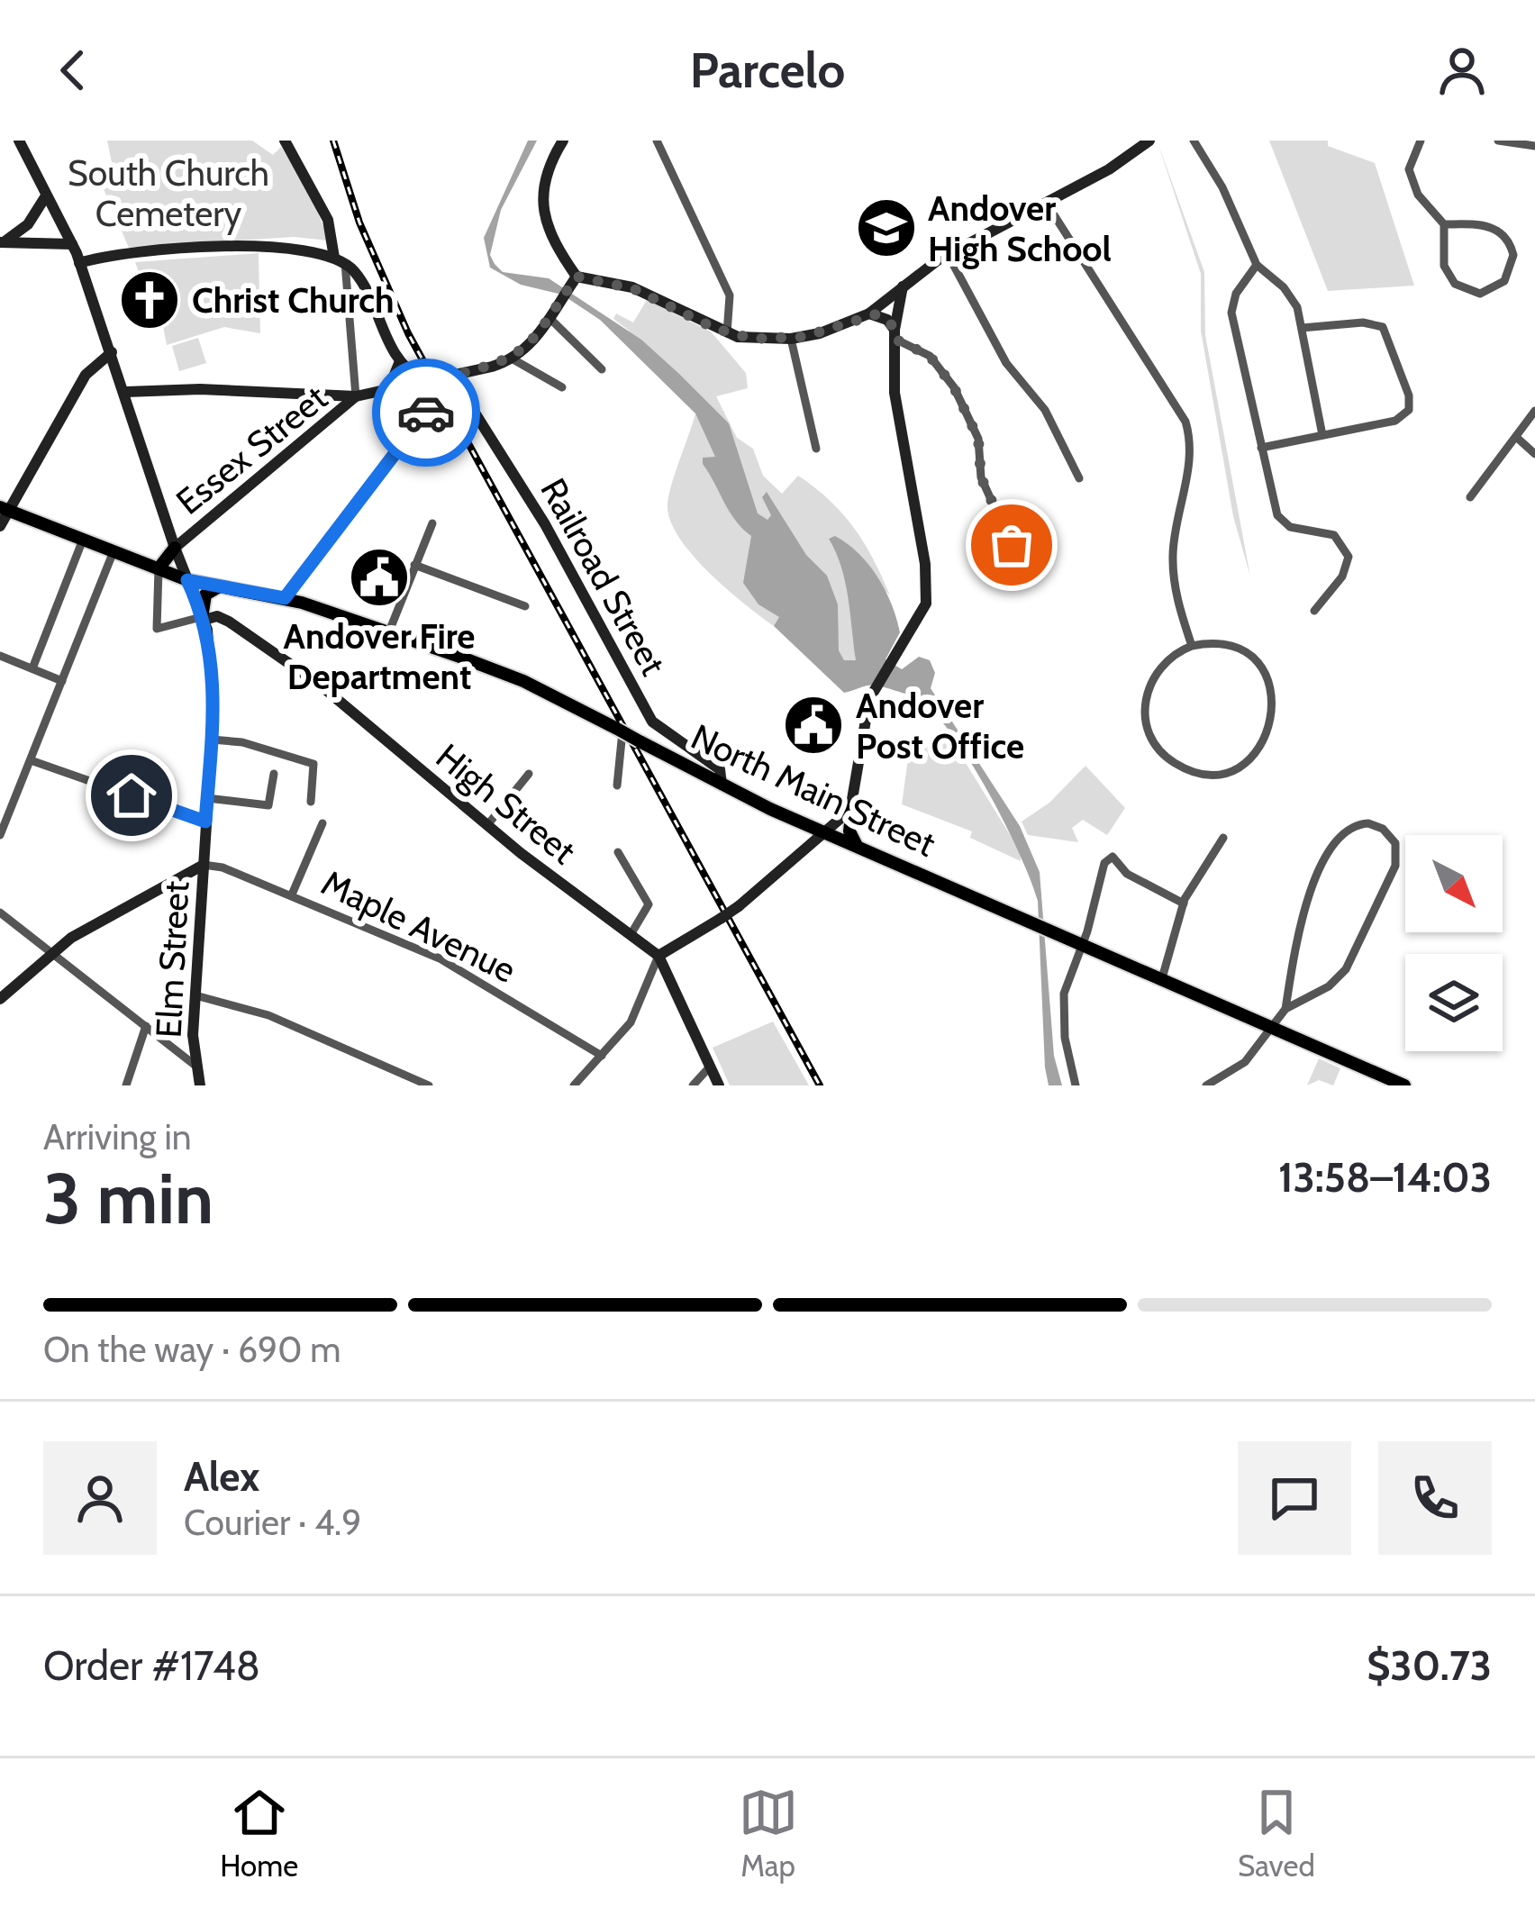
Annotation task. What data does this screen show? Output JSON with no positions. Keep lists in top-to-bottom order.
{
  "streets": {
    "main road": [
      "Essex Street",
      "Railroad Street",
      "North Main Street",
      "High Street",
      "Elm Street"
    ],
    "street": ["Maple Avenue"]
  },
  "crossings": [
    ["Essex Street", "Railroad Street"],
    ["Essex Street", "Elm Street"],
    ["Railroad Street", "North Main Street"],
    ["North Main Street", "Elm Street"],
    ["High Street", "Elm Street"],
    ["Maple Avenue", "Elm Street"]
  ],
  "parks": ["South Church Cemetery"],
  "places": {
    "school or university": ["Andover High School"],
    "church": ["Christ Church"],
    "public building": ["Andover Fire Department", "Andover Post Office"]
  },
  "north": "bottom right",
  "page": {
    "header": "Parcelo",
    "heading": ["3 min", "Arriving in", "13:58–14:03"],
    "panel": [
      "Alex",
      "Courier · 4.9",
      "Order #1748",
      "$30.73"
    ],
    "bar": "On the way · 690 m",
    "tabs": ["Home", "Map", "Saved"]
  }
}
